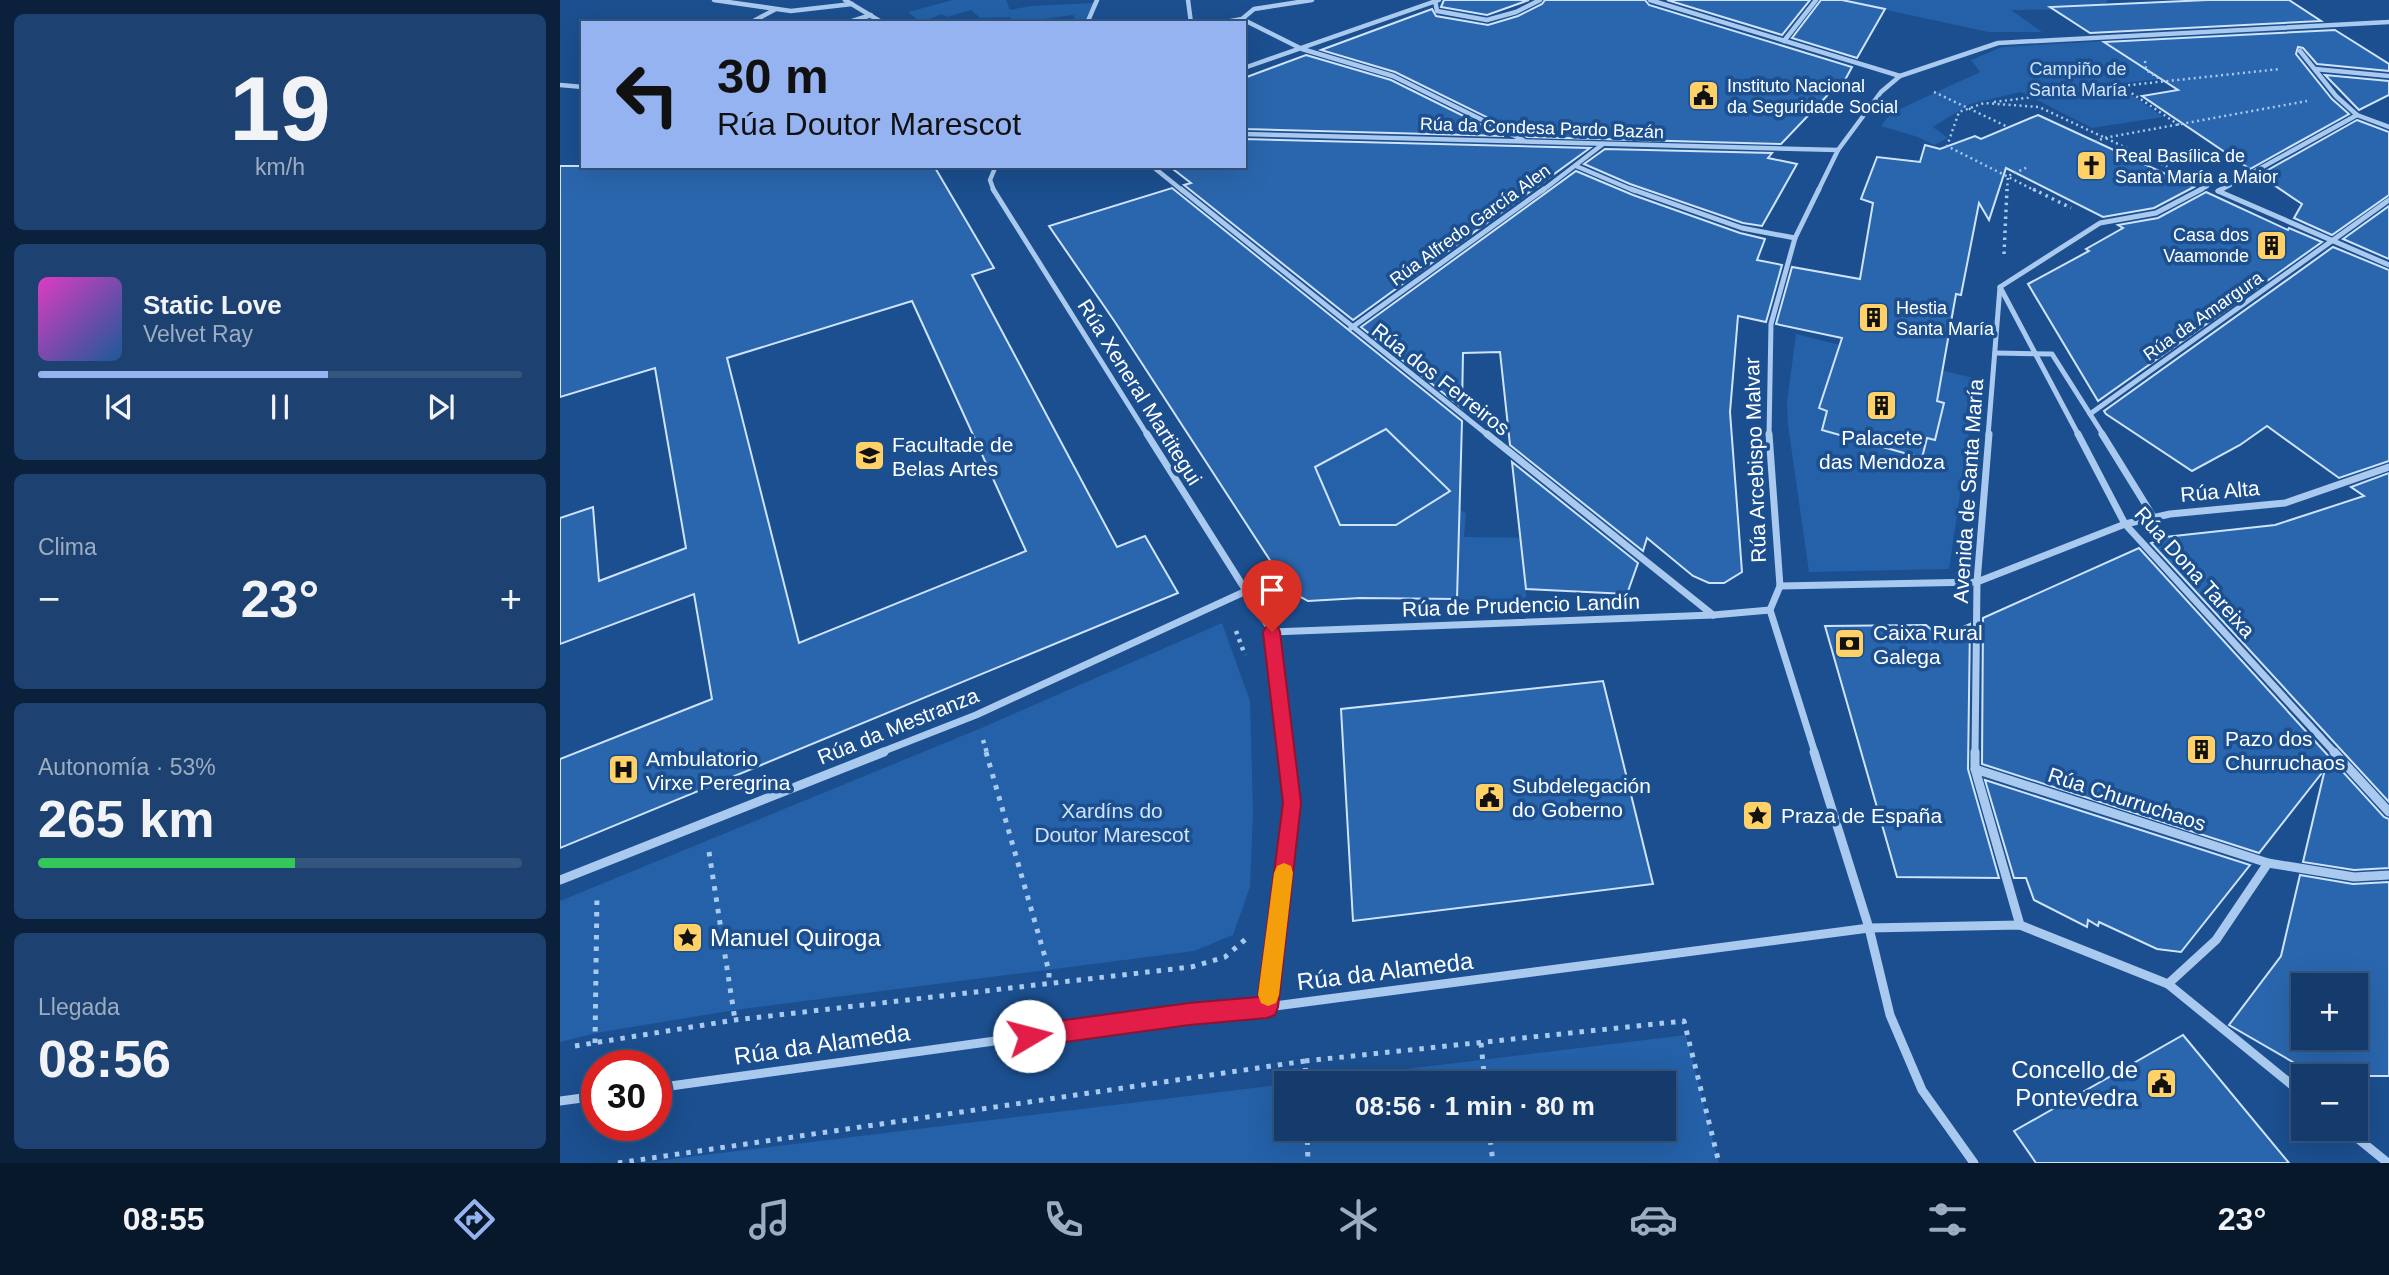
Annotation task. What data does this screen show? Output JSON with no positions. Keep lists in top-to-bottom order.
{
  "streets": {
    "street": [
      "Rúa da Condesa Pardo Bazán",
      "Rúa Alfredo García Alen",
      "Rúa da Amargura",
      "Rúa dos Ferreiros",
      "Rúa Xeneral Martitegui",
      "Rúa Arcebispo Malvar",
      "Avenida de Santa María",
      "Rúa Alta",
      "Rúa Dona Tareixa",
      "Rúa de Prudencio Landín",
      "Rúa da Mestranza",
      "Rúa Churruchaos",
      "Rúa da Alameda"
    ]
  },
  "crossings": [
    ["Rúa da Condesa Pardo Bazán", "Rúa Alfredo García Alen"],
    ["Rúa da Condesa Pardo Bazán", "Rúa Arcebispo Malvar"],
    ["Rúa Alfredo García Alen", "Rúa dos Ferreiros"],
    ["Rúa dos Ferreiros", "Rúa de Prudencio Landín"],
    ["Rúa Xeneral Martitegui", "Rúa de Prudencio Landín"],
    ["Rúa Xeneral Martitegui", "Rúa da Mestranza"],
    ["Rúa Arcebispo Malvar", "Rúa de Prudencio Landín"],
    ["Avenida de Santa María", "Rúa Alta"],
    ["Avenida de Santa María", "Rúa Dona Tareixa"],
    ["Avenida de Santa María", "Rúa Churruchaos"],
    ["Avenida de Santa María", "Rúa da Alameda"],
    ["Rúa Alta", "Rúa Dona Tareixa"]
  ],
  "parks": ["Campiño de Santa María", "Xardíns do Doutor Marescot"],
  "places": {
    "public building": ["Instituto Nacional da Seguridade Social", "Subdelegación do Goberno", "Concello de Pontevedra"],
    "church": ["Real Basílica de Santa María a Maior"],
    "building": [
      "Casa dos Vaamonde",
      "Hestia Santa María",
      "Palacete das Mendoza",
      "Pazo dos Churruchaos"
    ],
    "school or university": ["Facultade de Belas Artes"],
    "bank": ["Caixa Rural Galega"],
    "hospital": ["Ambulatorio Virxe Peregrina"],
    "place": ["Praza de España", "Manuel Quiroga"]
  },
  "page": {
    "tile": [
      ["19", "km/h"],
      "Clima",
      ["Autonomía · 53%", "265 km"],
      ["Llegada", "08:56"]
    ],
    "turn": ["30 m", "Rúa Doutor Marescot"],
    "song": ["Static Love", "Velvet Ray"],
    "heat": ["−", "23°", "+"],
    "map_buttons": ["+", "−"],
    "limit": "30",
    "trip": "08:56 · 1 min · 80 m",
    "tabs": ["08:55", "23°"]
  }
}
